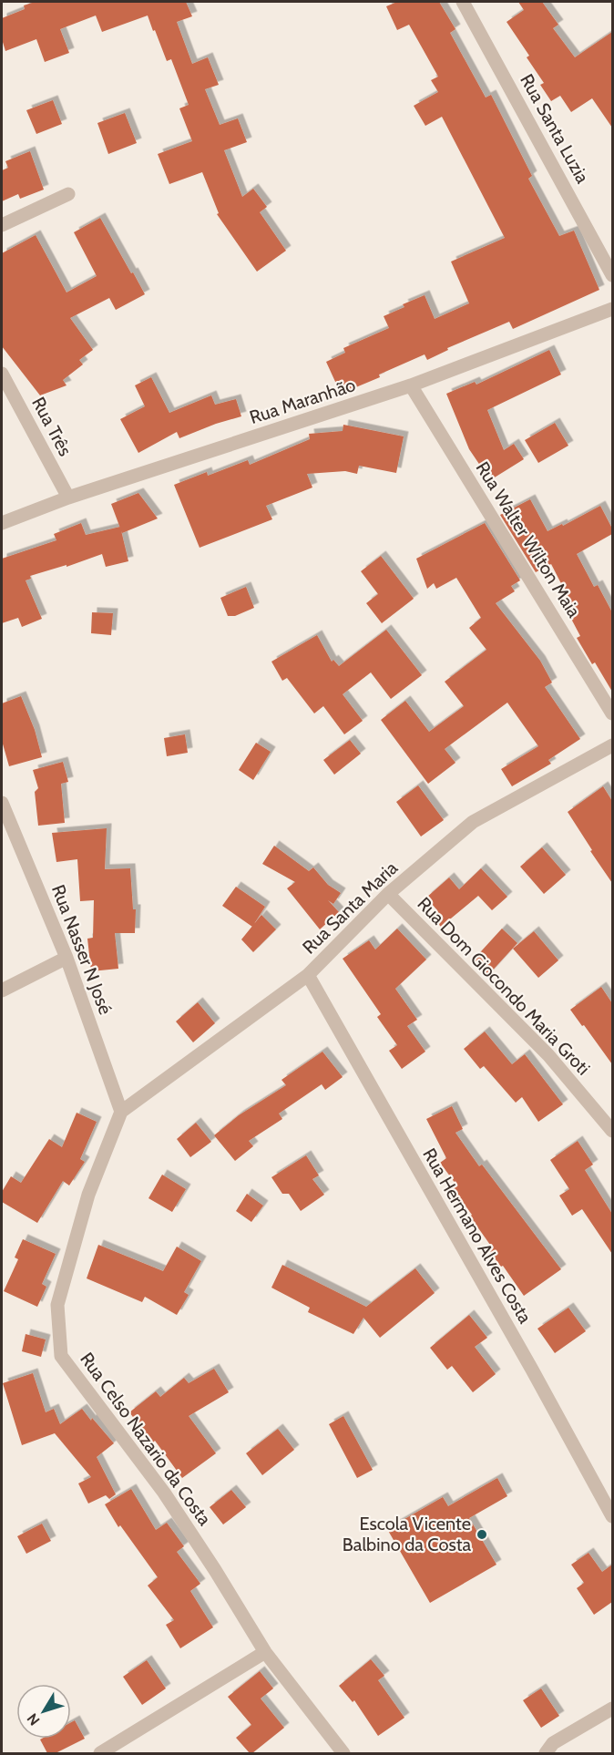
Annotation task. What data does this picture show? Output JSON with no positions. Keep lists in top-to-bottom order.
{
  "streets": {
    "street": [
      "Rua Santa Luzia",
      "Rua Maranhão",
      "Rua Três",
      "Rua Walter Wilton Maia",
      "Rua Santa Maria",
      "Rua Nasser N José",
      "Rua Dom Giocondo Maria Groti",
      "Rua Hermano Alves Costa",
      "Rua Celso Nazario da Costa"
    ]
  },
  "crossings": [
    ["Rua Maranhão", "Rua Três"],
    ["Rua Maranhão", "Rua Walter Wilton Maia"],
    ["Rua Santa Maria", "Rua Nasser N José"],
    ["Rua Santa Maria", "Rua Dom Giocondo Maria Groti"],
    ["Rua Santa Maria", "Rua Hermano Alves Costa"],
    ["Rua Santa Maria", "Rua Celso Nazario da Costa"],
    ["Rua Nasser N José", "Rua Celso Nazario da Costa"]
  ],
  "places": ["Escola Vicente Balbino da Costa"],
  "north": "bottom left"
}
